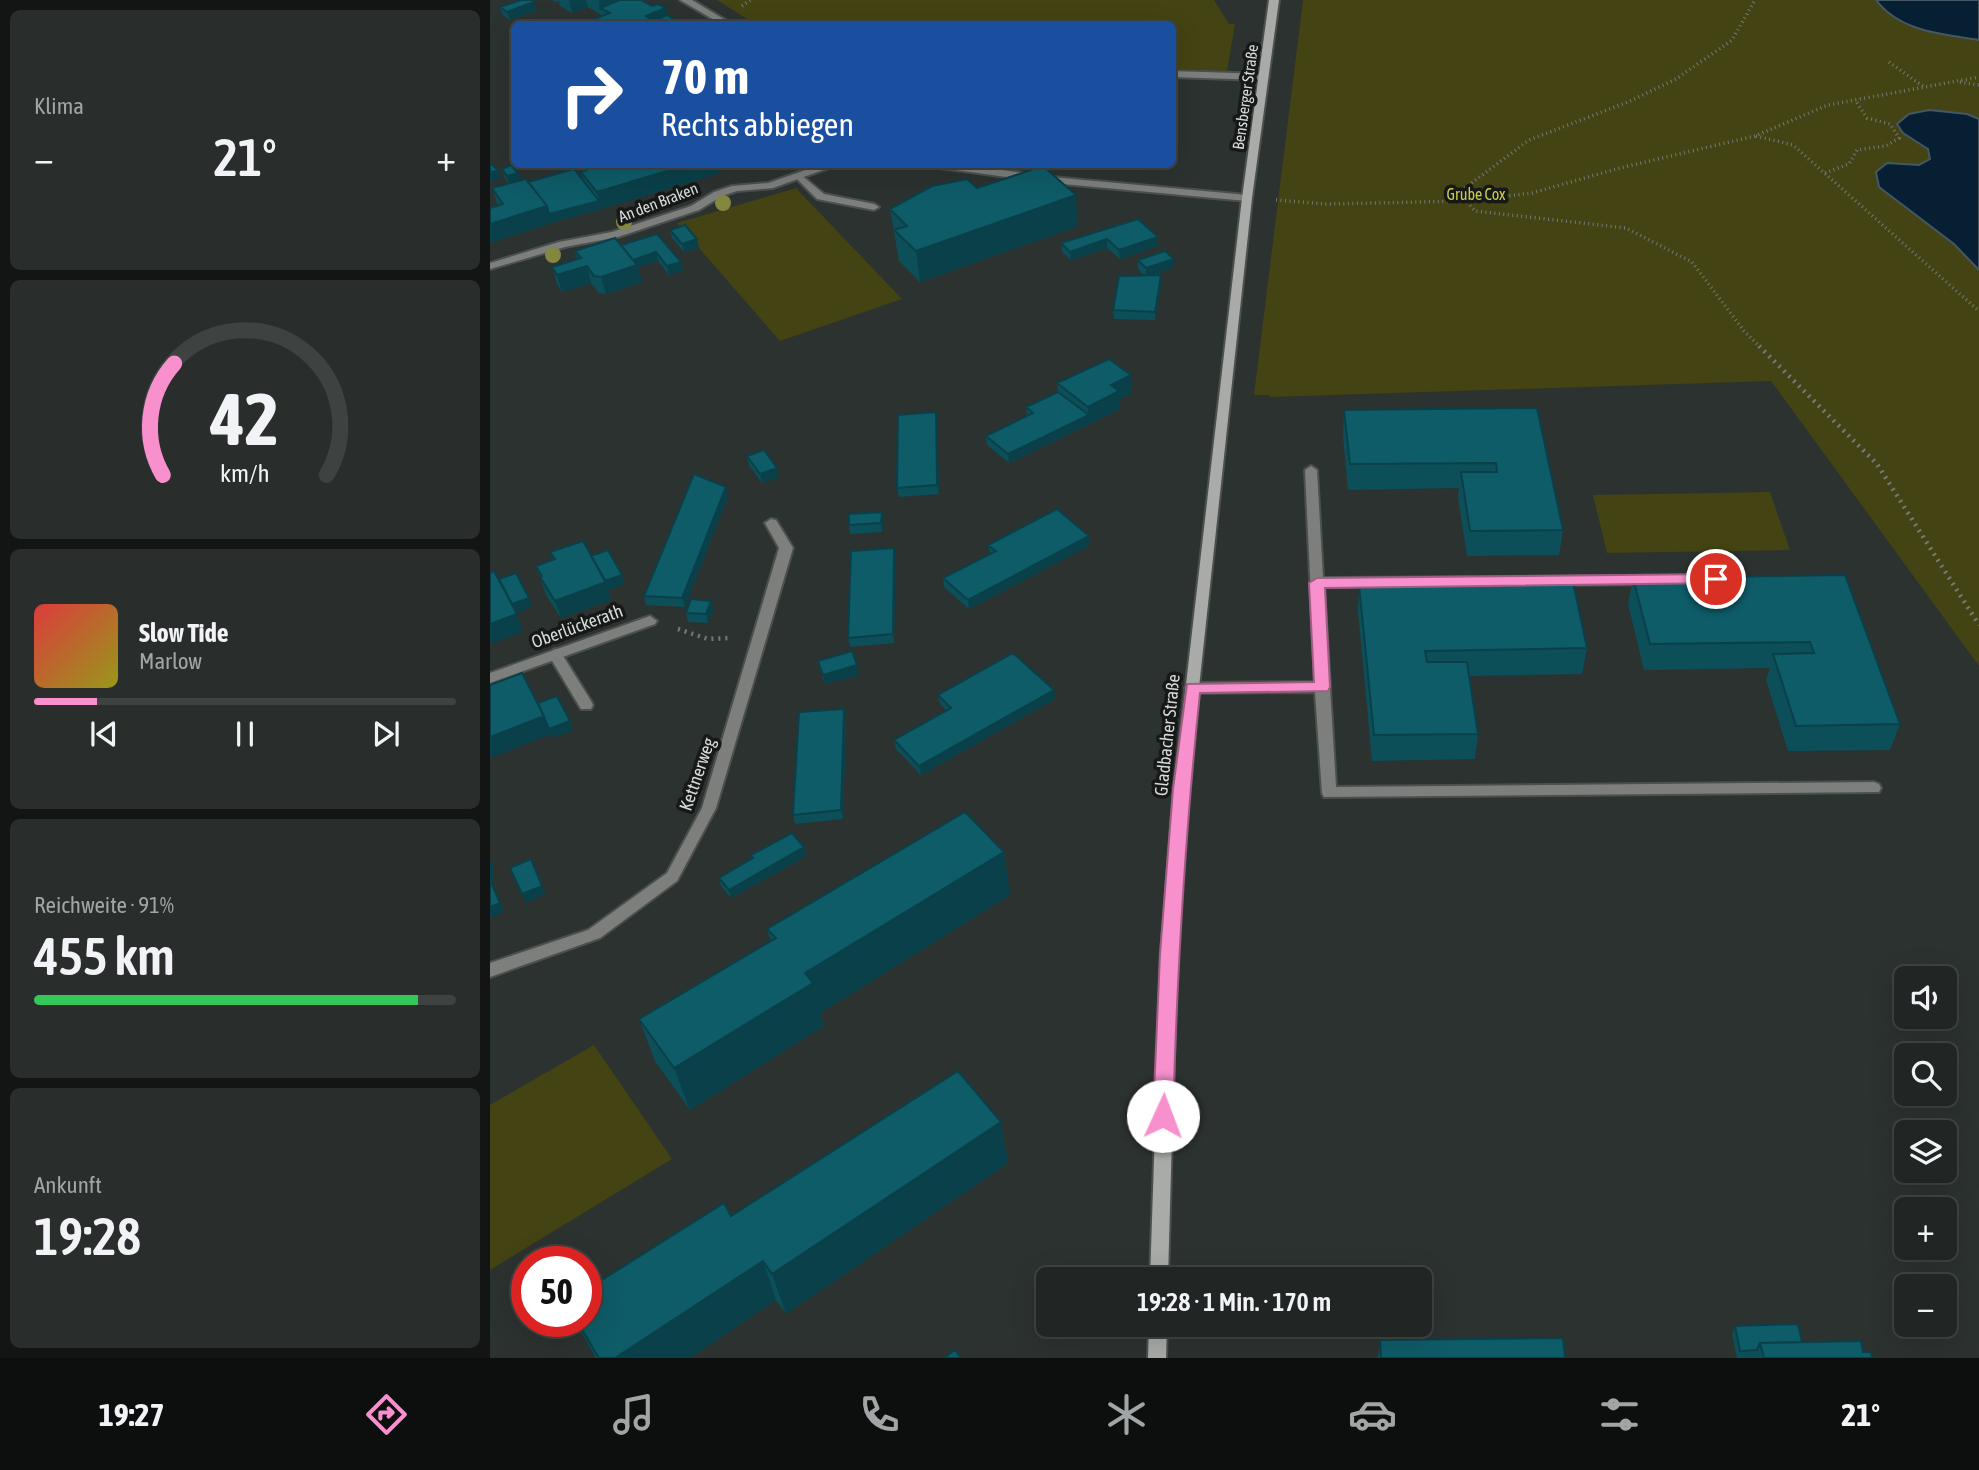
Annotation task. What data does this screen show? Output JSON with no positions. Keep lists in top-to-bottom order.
{
  "streets": {
    "main road": ["Bensberger Straße", "Gladbacher Straße"],
    "street": ["An den Braken", "Oberlückerath", "Kettnerweg"]
  },
  "crossings": [
    ["Bensberger Straße", "Gladbacher Straße"],
    ["Oberlückerath", "Kettnerweg"]
  ],
  "parks": ["Grube Cox"],
  "page": {
    "tile": [
      "Klima",
      ["Reichweite · 91%", "455 km"],
      ["Ankunft", "19:28"]
    ],
    "turn": ["70 m", "Rechts abbiegen"],
    "heat": ["−", "21°", "+"],
    "song": ["Slow Tide", "Marlow"],
    "map_buttons": ["+", "−"],
    "limit": "50",
    "trip": "19:28 · 1 Min. · 170 m",
    "tabs": ["19:27", "21°"],
    "gauge": ["42", "km/h"]
  }
}
